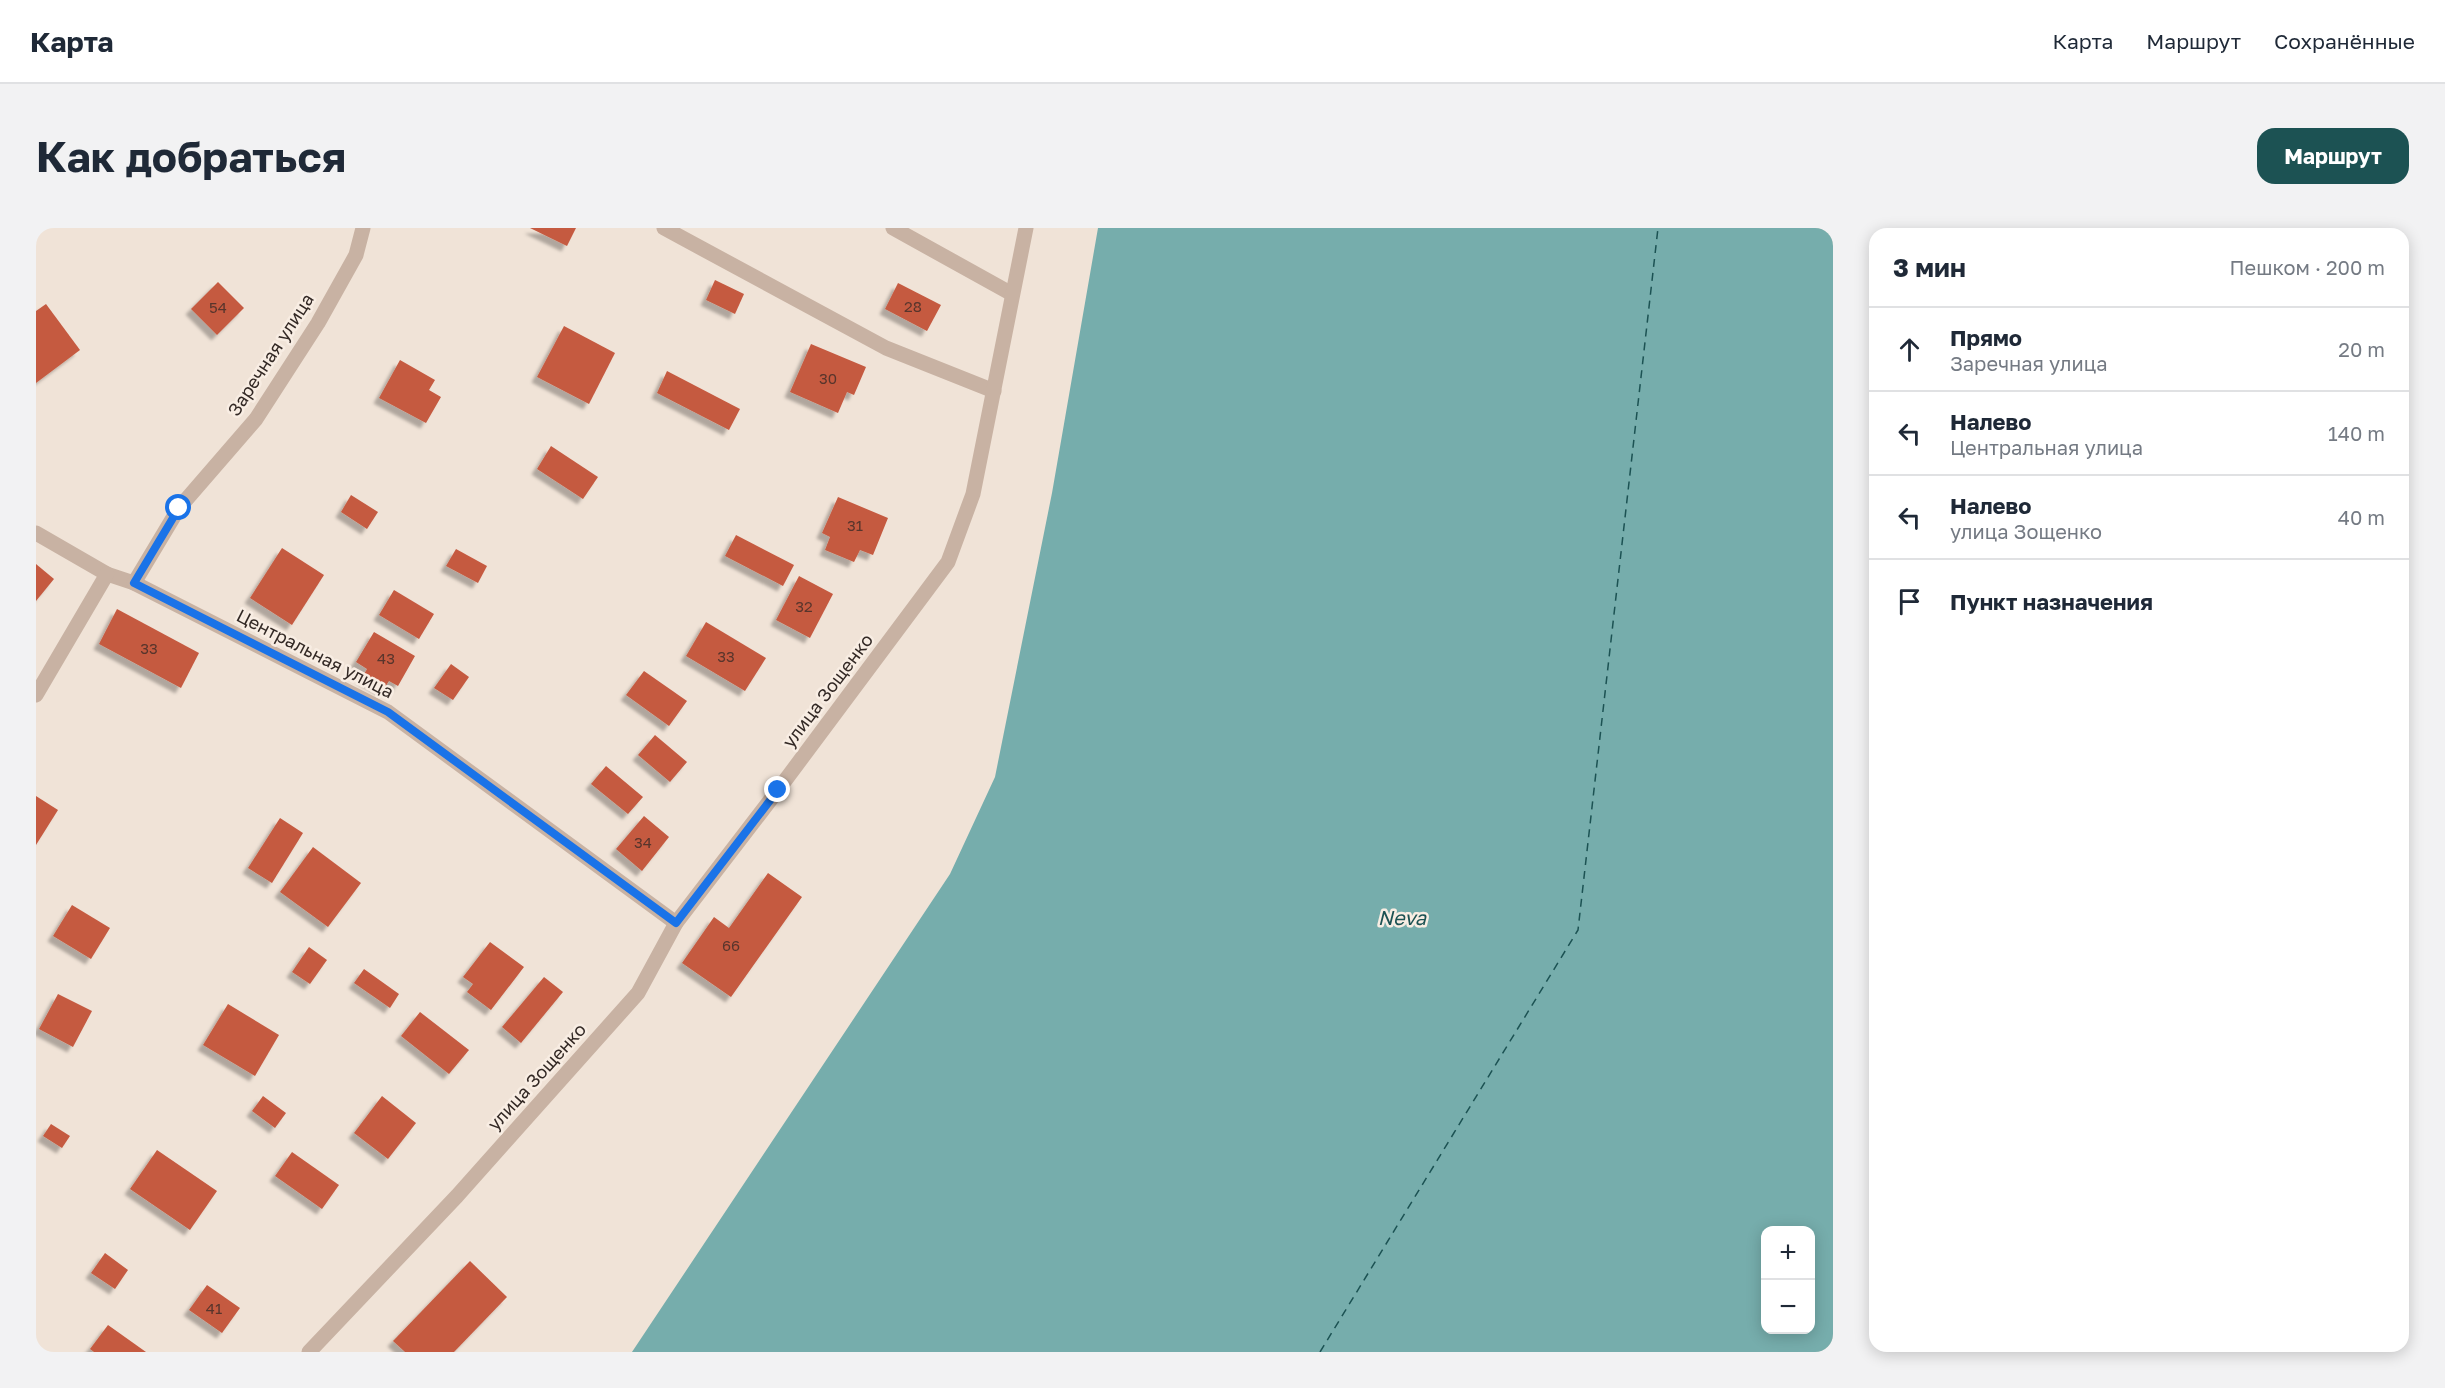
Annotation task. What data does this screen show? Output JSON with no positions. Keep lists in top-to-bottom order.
{
  "streets": {
    "street": ["Заречная улица", "Центральная улица", "улица Зощенко"]
  },
  "crossings": [
    ["Заречная улица", "Центральная улица"],
    ["Центральная улица", "улица Зощенко"]
  ],
  "water": ["Neva"],
  "house_numbers": [
    "28",
    "54",
    "30",
    "31",
    "32",
    "33",
    "33",
    "43",
    "34",
    "66",
    "41"
  ],
  "page": {
    "header": "Карта",
    "nav": ["Карта", "Маршрут", "Сохранённые"],
    "buttons": "Маршрут",
    "title": "Как добраться",
    "heading": ["3 мин", "Пешком · 200 m"],
    "list": [
      ["Прямо", "Заречная улица", "20 m"],
      ["Налево", "Центральная улица", "140 m"],
      ["Налево", "улица Зощенко", "40 m"],
      "Пункт назначения"
    ],
    "map_buttons": ["+", "−"]
  }
}
